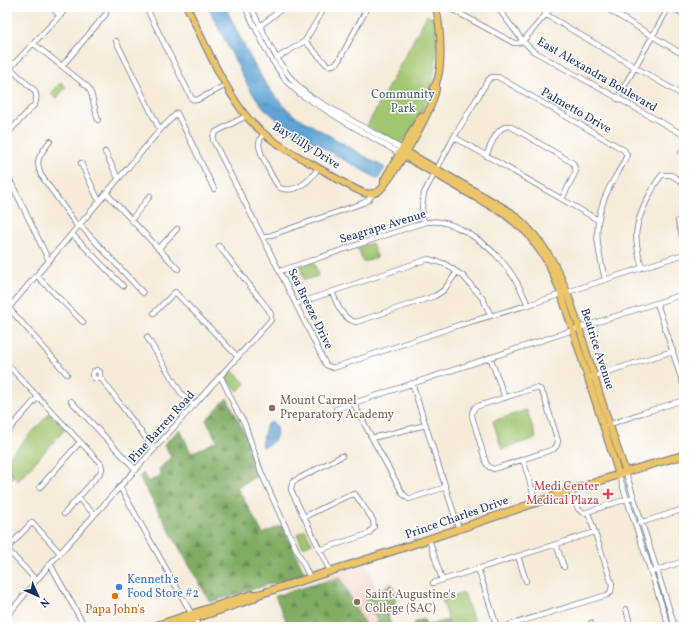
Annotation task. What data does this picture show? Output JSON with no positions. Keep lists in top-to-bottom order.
{
  "streets": {
    "highway": ["Prince Charles Drive"],
    "main road": ["Bay Lilly Drive", "Beatrice Avenue"],
    "street": [
      "East Alexandra Boulevard",
      "Palmetto Drive",
      "Seagrape Avenue",
      "Sea Breeze Drive",
      "Pine Barren Road"
    ]
  },
  "crossings": [
    ["Palmetto Drive", "Seagrape Avenue"],
    ["Palmetto Drive", "Sea Breeze Drive"],
    ["Palmetto Drive", "Beatrice Avenue"],
    ["Bay Lilly Drive", "Sea Breeze Drive"],
    ["Seagrape Avenue", "Sea Breeze Drive"],
    ["Sea Breeze Drive", "Beatrice Avenue"],
    ["Beatrice Avenue", "Prince Charles Drive"]
  ],
  "parks": ["Community Park"],
  "places": {
    "other": [
      "Mount Carmel Preparatory Academy",
      "Kenneth's Food Store #2",
      "Papa John's",
      "Saint Augustine's College (SAC)"
    ],
    "health": ["Medi Center Medical Plaza"]
  },
  "north": "bottom right"
}
